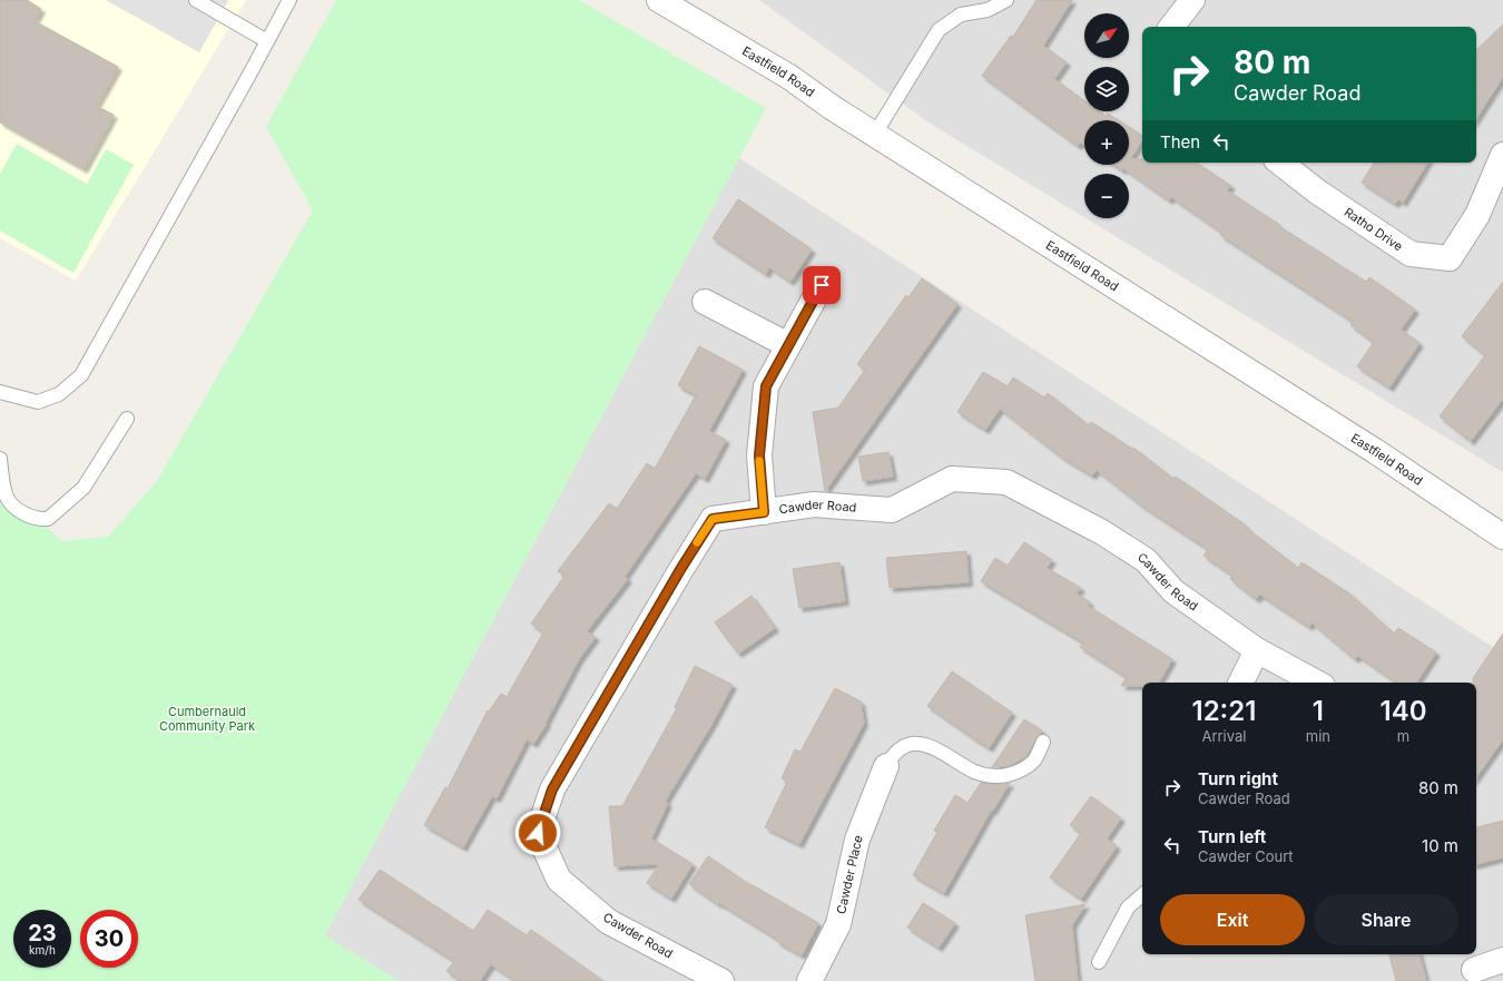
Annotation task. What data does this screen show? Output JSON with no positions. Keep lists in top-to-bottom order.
{
  "streets": {
    "street": [
      "Eastfield Road",
      "Ratho Drive",
      "Cawder Road",
      "Cawder Place"
    ]
  },
  "parks": ["Cumbernauld Community Park"],
  "north": "top right",
  "page": {
    "map_buttons": ["+", "−"],
    "turn": ["80 m", "Cawder Road"],
    "then": "Then",
    "eta": [
      "12:21",
      "Arrival",
      "1",
      "min",
      "140",
      "m"
    ],
    "list": [
      {
        "name": "Turn right",
        "note": "Cawder Road",
        "value": "80 m"
      },
      {
        "name": "Turn left",
        "note": "Cawder Court",
        "value": "10 m"
      }
    ],
    "buttons": ["Exit", "Share"],
    "speed": "23 km/h",
    "limit": "30"
  }
}
